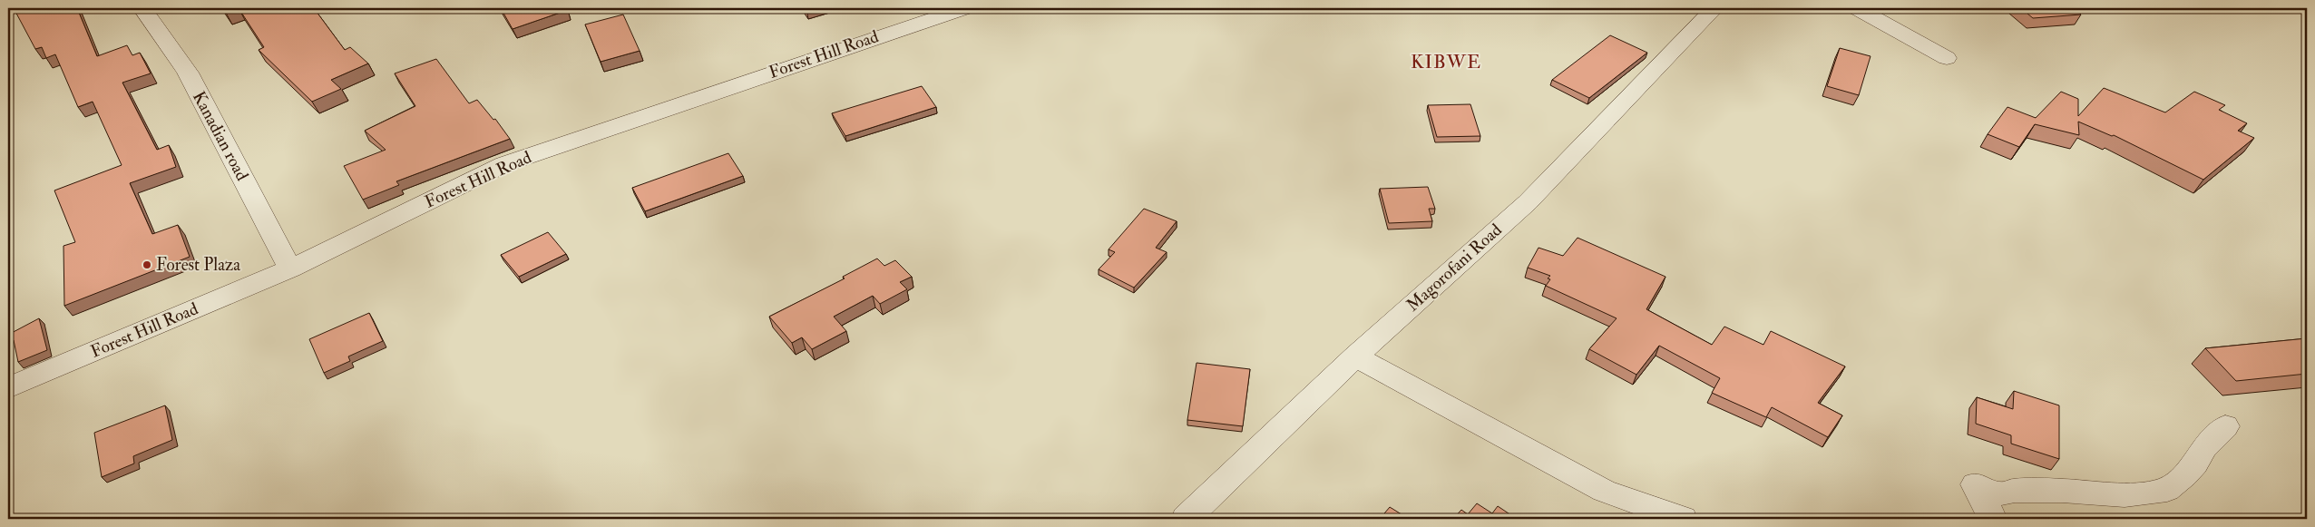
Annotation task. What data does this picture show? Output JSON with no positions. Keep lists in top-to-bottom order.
{
  "streets": {
    "street": ["Forest Hill Road", "Kanadian road", "Magorofani Road"]
  },
  "crossings": [
    ["Forest Hill Road", "Kanadian road"]
  ],
  "districts": ["KIBWE"],
  "places": ["Forest Plaza"]
}
